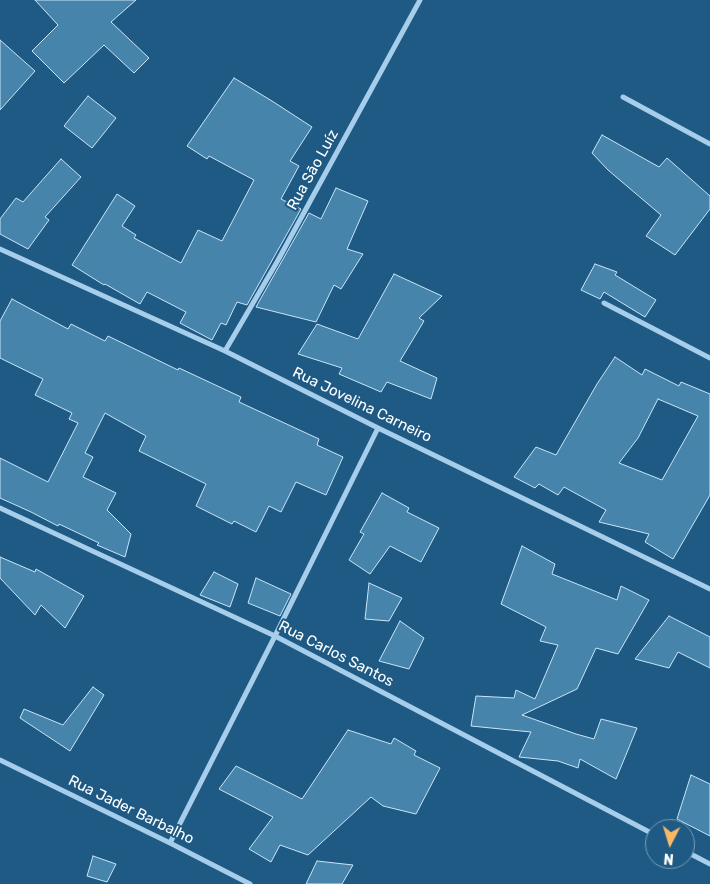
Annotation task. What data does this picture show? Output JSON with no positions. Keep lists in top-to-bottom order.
{
  "streets": {
    "street": [
      "Rua São Luíz",
      "Rua Jovelina Carneiro",
      "Rua Carlos Santos",
      "Rua Jader Barbalho"
    ]
  },
  "crossings": [
    ["Rua São Luíz", "Rua Jovelina Carneiro"]
  ],
  "north": "bottom"
}
